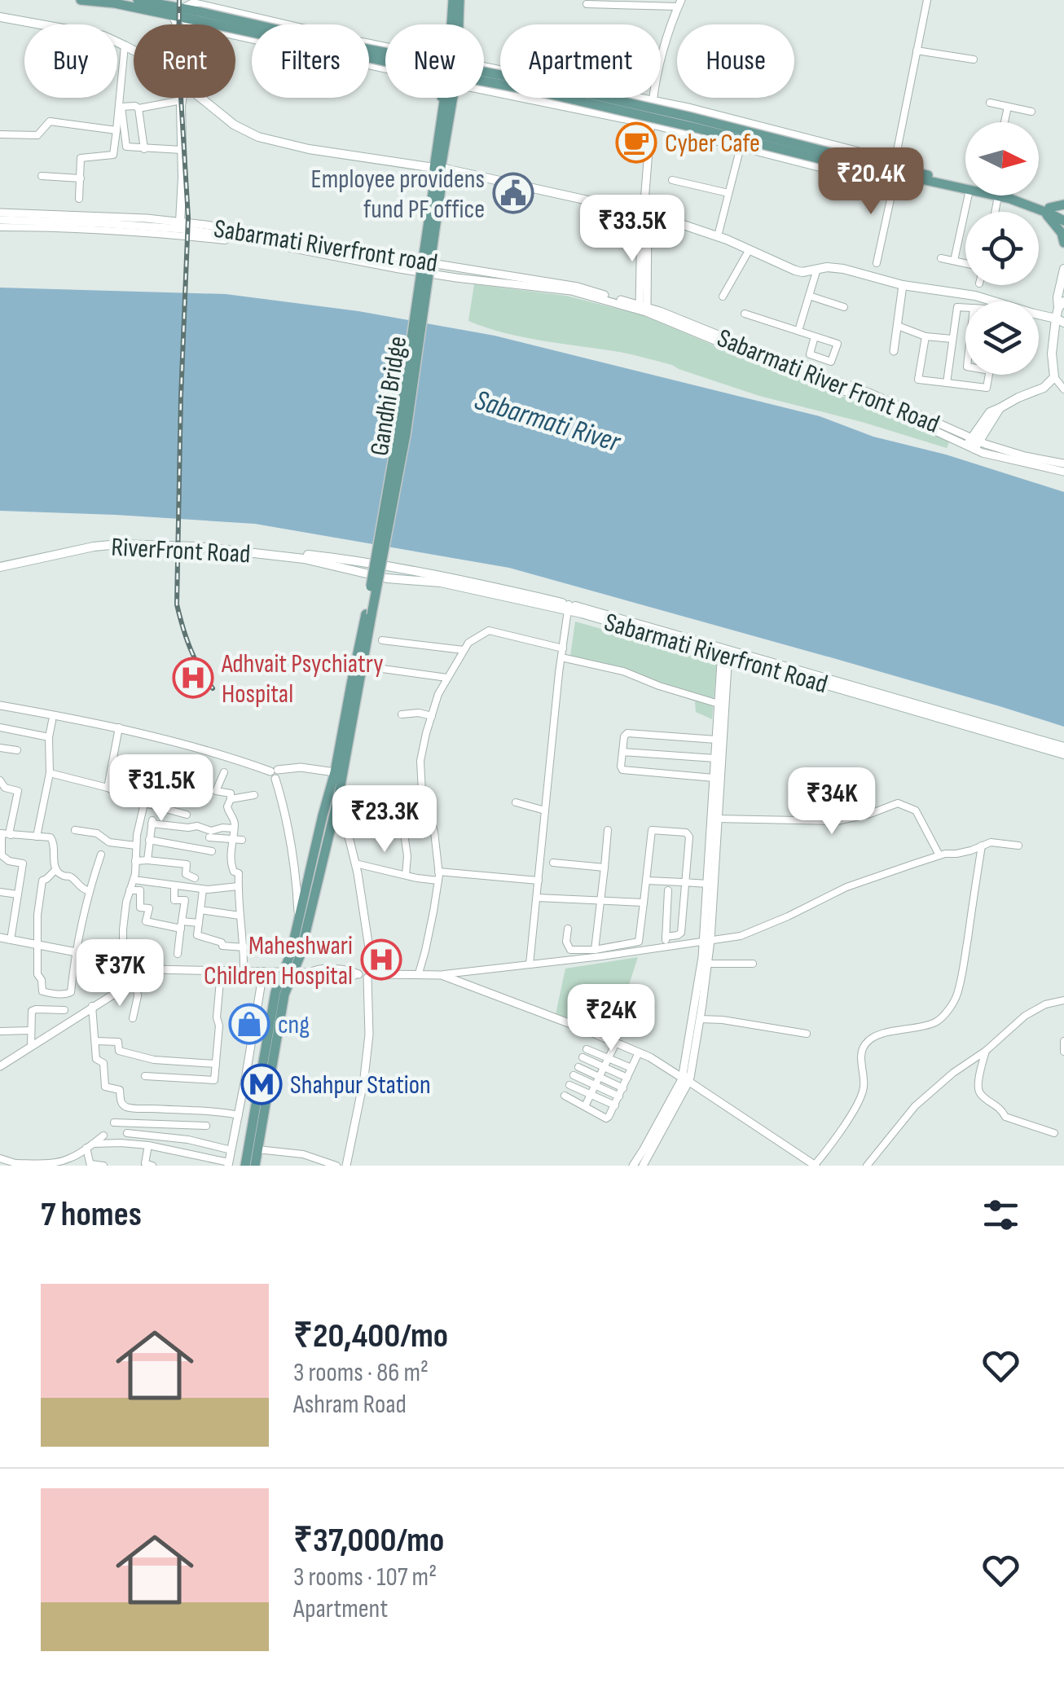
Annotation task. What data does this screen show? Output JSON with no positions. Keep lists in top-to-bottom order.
{
  "streets": {
    "main road": [
      "Sabarmati River Front Road",
      "Gandhi Bridge",
      "RiverFront Road",
      "Sabarmati Riverfront Road"
    ],
    "street": ["Sabarmati Riverfront road"]
  },
  "crossings": [
    ["RiverFront Road", "Sabarmati Riverfront Road"]
  ],
  "water": ["Sabarmati River"],
  "places": {
    "cafe": ["Cyber Cafe"],
    "public building": ["Employee providens fund PF office"],
    "hospital": ["Adhvait Psychiatry Hospital", "Maheshwari Children Hospital"],
    "shop": ["cng"],
    "metro station": ["Shahpur Station"]
  },
  "north": "right",
  "page": {
    "chip": [
      "Buy",
      "Rent",
      "Filters",
      "New",
      "Apartment",
      "House"
    ],
    "price": [
      "₹20.4K",
      "₹33.5K",
      "₹31.5K",
      "₹34K",
      "₹23.3K",
      "₹37K",
      "₹24K"
    ],
    "heading": "7 homes",
    "list": [
      {
        "name": "₹20,400/mo",
        "note": "3 rooms · 86 m² · Ashram Road"
      },
      {
        "name": "₹37,000/mo",
        "note": "3 rooms · 107 m² · Apartment"
      }
    ]
  }
}
